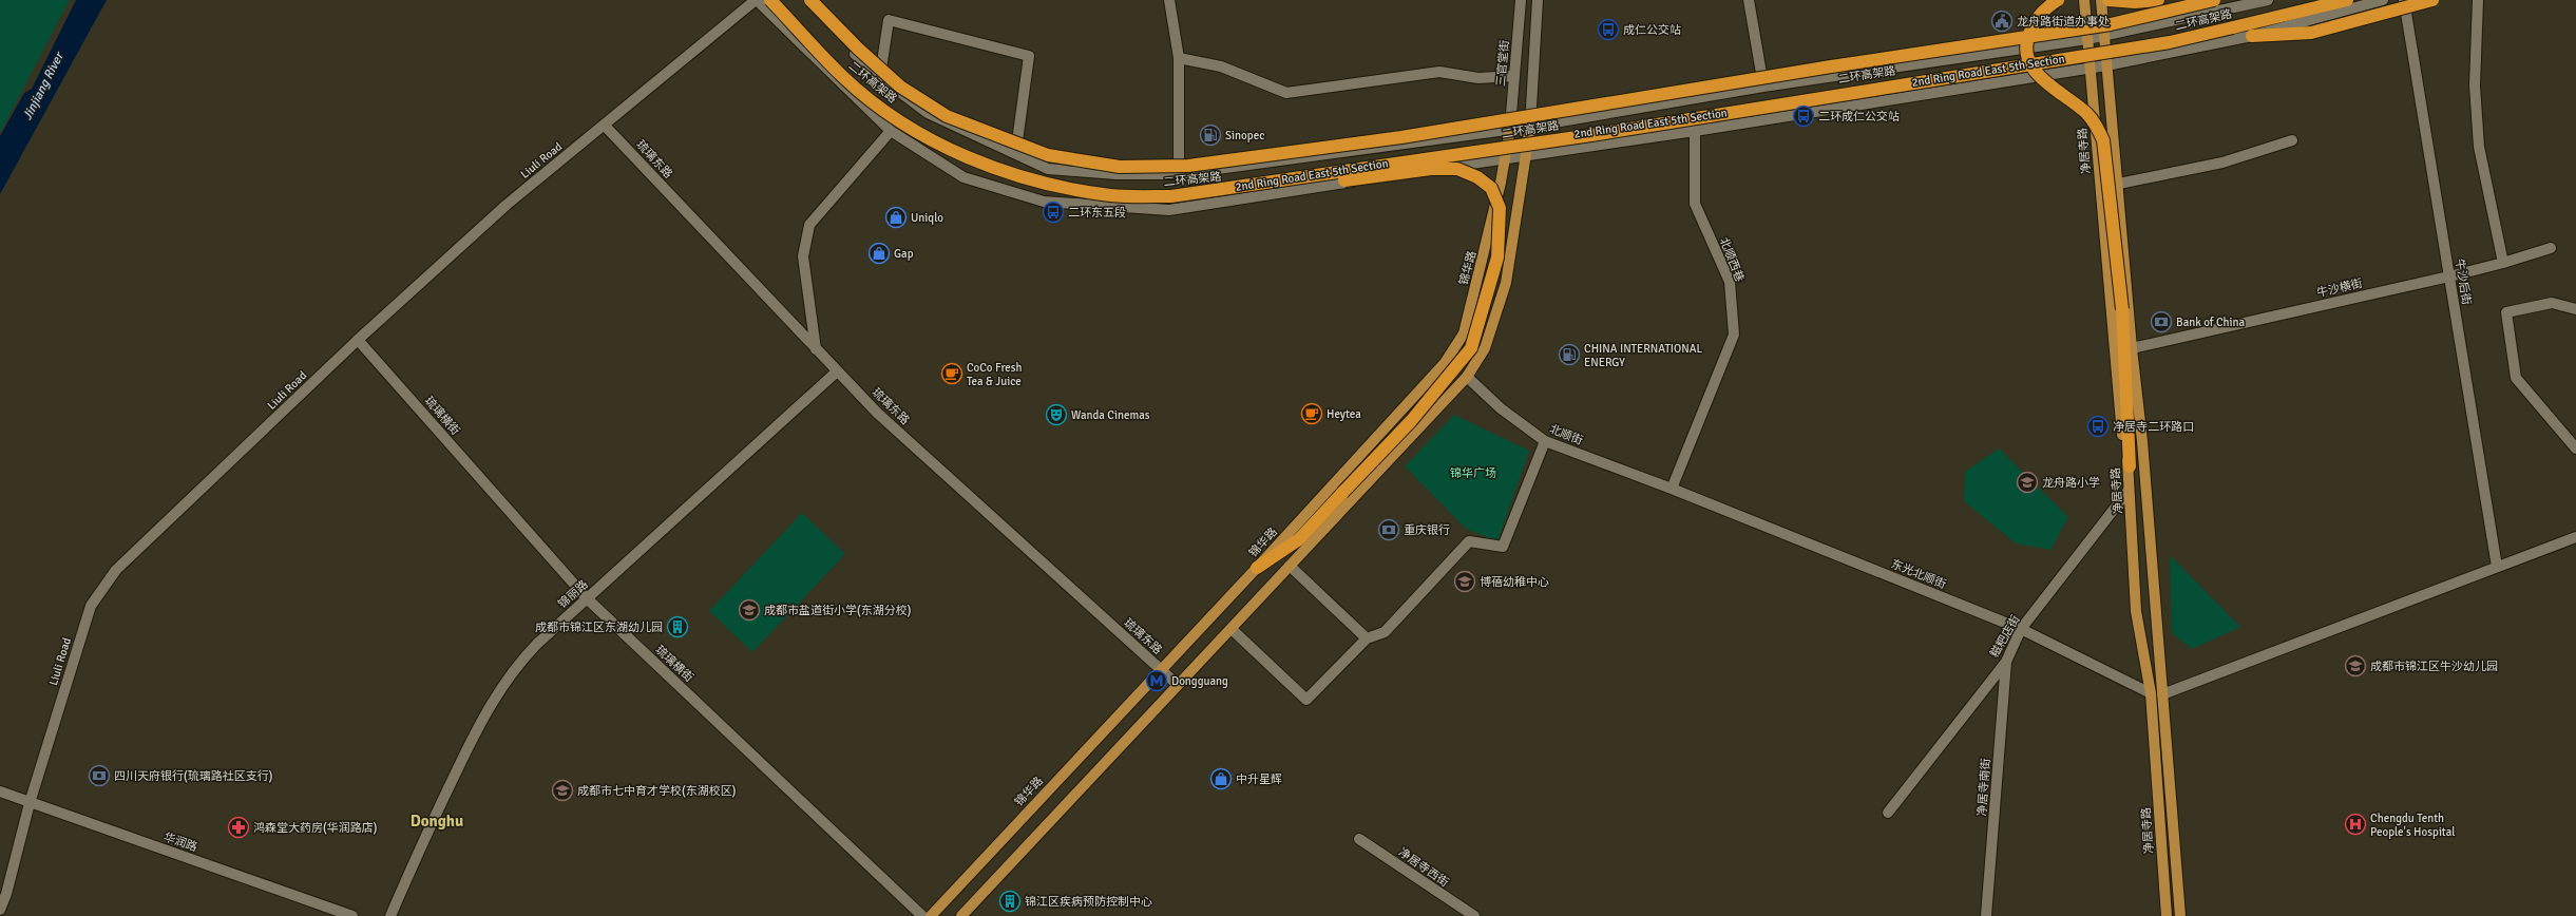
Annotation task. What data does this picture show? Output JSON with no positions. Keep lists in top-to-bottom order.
{
  "streets": {
    "highway": ["二环高架路"],
    "main road": ["净居寺路", "锦华路"],
    "street": [
      "三官堂街",
      "2nd Ring Road East 5th Section",
      "琉璃东路",
      "Liuli Road",
      "北顺西巷",
      "牛沙后街",
      "牛沙横街",
      "琉璃横街",
      "北顺街",
      "东光北顺街",
      "锦丽路",
      "糍粑店街",
      "净居寺南街",
      "华润路",
      "净居寺西街"
    ]
  },
  "crossings": [
    ["三官堂街", "2nd Ring Road East 5th Section"],
    ["三官堂街", "锦华路"],
    ["2nd Ring Road East 5th Section", "净居寺路"],
    ["2nd Ring Road East 5th Section", "Liuli Road"],
    ["2nd Ring Road East 5th Section", "北顺西巷"],
    ["2nd Ring Road East 5th Section", "锦华路"],
    ["净居寺路", "东光北顺街"],
    ["净居寺路", "糍粑店街"],
    ["琉璃东路", "Liuli Road"],
    ["琉璃东路", "锦华路"],
    ["琉璃东路", "锦丽路"],
    ["Liuli Road", "琉璃横街"],
    ["Liuli Road", "华润路"],
    ["北顺西巷", "北顺街"],
    ["北顺西巷", "东光北顺街"],
    ["牛沙后街", "牛沙横街"],
    ["琉璃横街", "锦丽路"],
    ["北顺街", "东光北顺街"],
    ["东光北顺街", "糍粑店街"],
    ["糍粑店街", "净居寺南街"]
  ],
  "districts": ["Donghu"],
  "water": ["Jinjiang River"],
  "parks": ["锦华广场"],
  "places": {
    "public building": ["龙舟路街道办事处"],
    "bus stop": [
      "成仁公交站",
      "二环成仁公交站",
      "二环东五段",
      "净居寺二环路口"
    ],
    "fuel station": ["Sinopec", "CHINA INTERNATIONAL ENERGY"],
    "shop": ["Uniqlo", "Gap", "中升星辉"],
    "bank": ["Bank of China", "重庆银行", "四川天府银行(琉璃路社区支行)"],
    "cafe": ["CoCo Fresh Tea & Juice", "Heytea"],
    "theatre": ["Wanda Cinemas"],
    "school or university": [
      "龙舟路小学",
      "博蓓幼稚中心",
      "成都市盐道街小学(东湖分校)",
      "成都市锦江区牛沙幼儿园",
      "成都市七中育才学校(东湖校区)"
    ],
    "building": ["成都市锦江区东湖幼儿园", "锦江区疾病预防控制中心"],
    "metro station": ["Dongguang"],
    "hospital": ["Chengdu Tenth People's Hospital"],
    "pharmacy": ["鸿森堂大药房(华润路店)"]
  }
}
